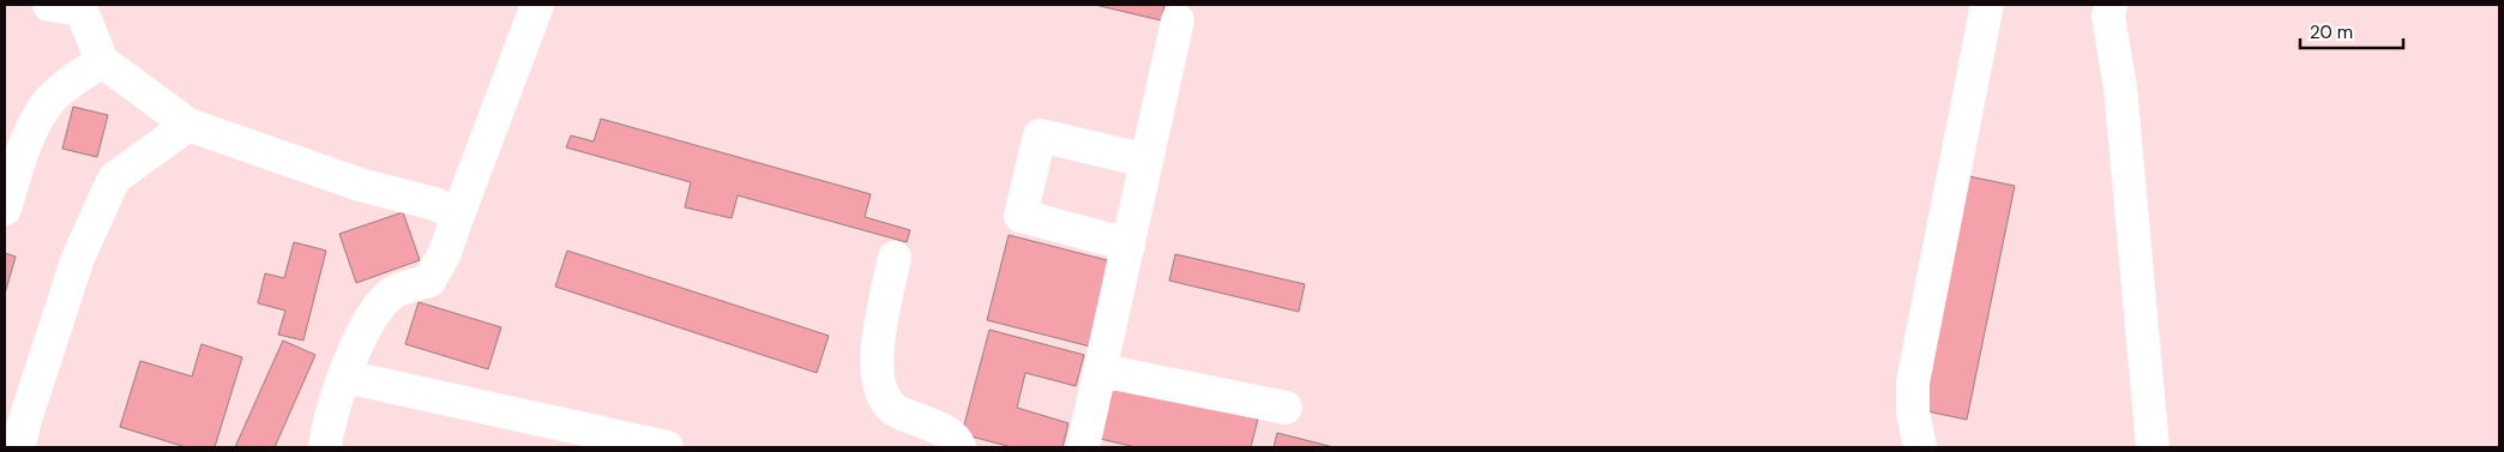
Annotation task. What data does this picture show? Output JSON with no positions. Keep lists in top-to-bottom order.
{
  "scale_bar": "20 m"
}
